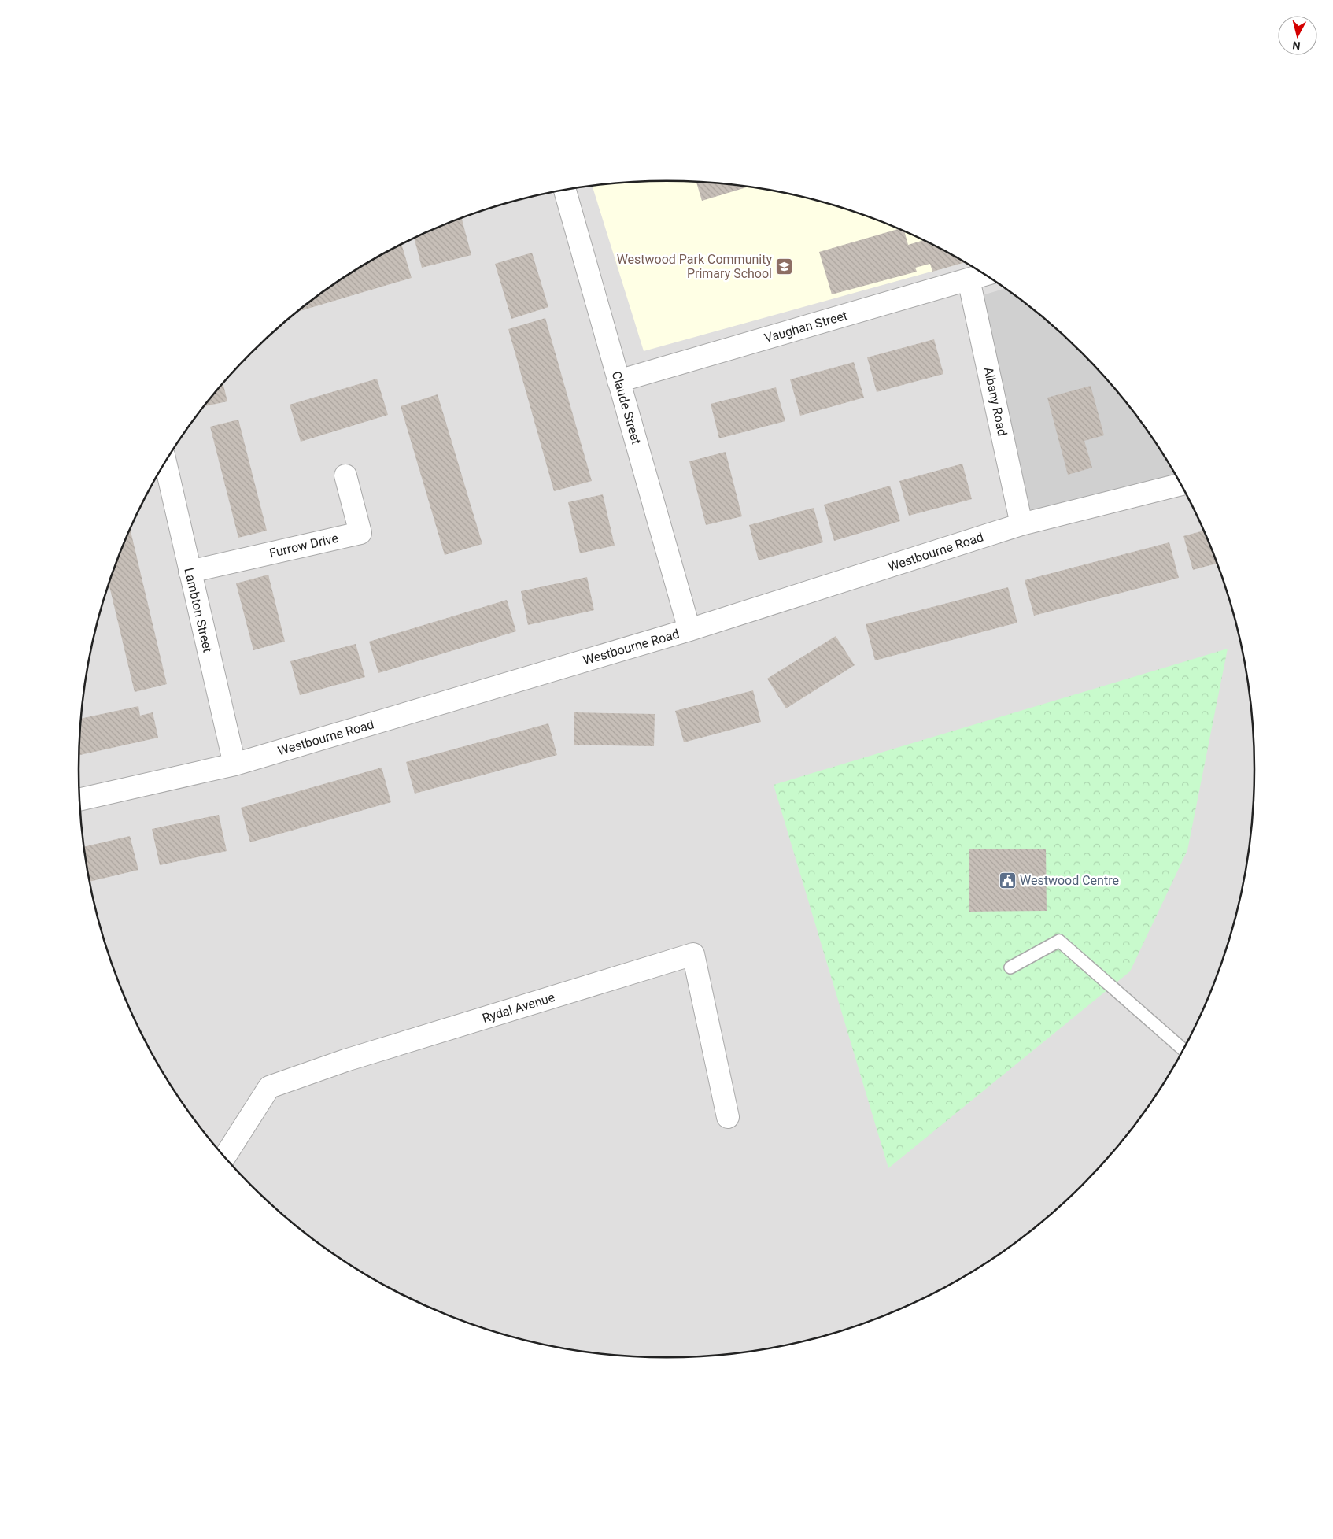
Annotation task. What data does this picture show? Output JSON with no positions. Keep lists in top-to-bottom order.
{
  "streets": {
    "street": [
      "Vaughan Street",
      "Albany Road",
      "Claude Street",
      "Furrow Drive",
      "Westbourne Road",
      "Lambton Street",
      "Rydal Avenue"
    ]
  },
  "crossings": [
    ["Vaughan Street", "Albany Road"],
    ["Vaughan Street", "Claude Street"],
    ["Albany Road", "Westbourne Road"],
    ["Claude Street", "Westbourne Road"],
    ["Furrow Drive", "Lambton Street"],
    ["Westbourne Road", "Lambton Street"]
  ],
  "places": {
    "school or university": ["Westwood Park Community Primary School"],
    "public building": ["Westwood Centre"]
  },
  "north": "bottom"
}
